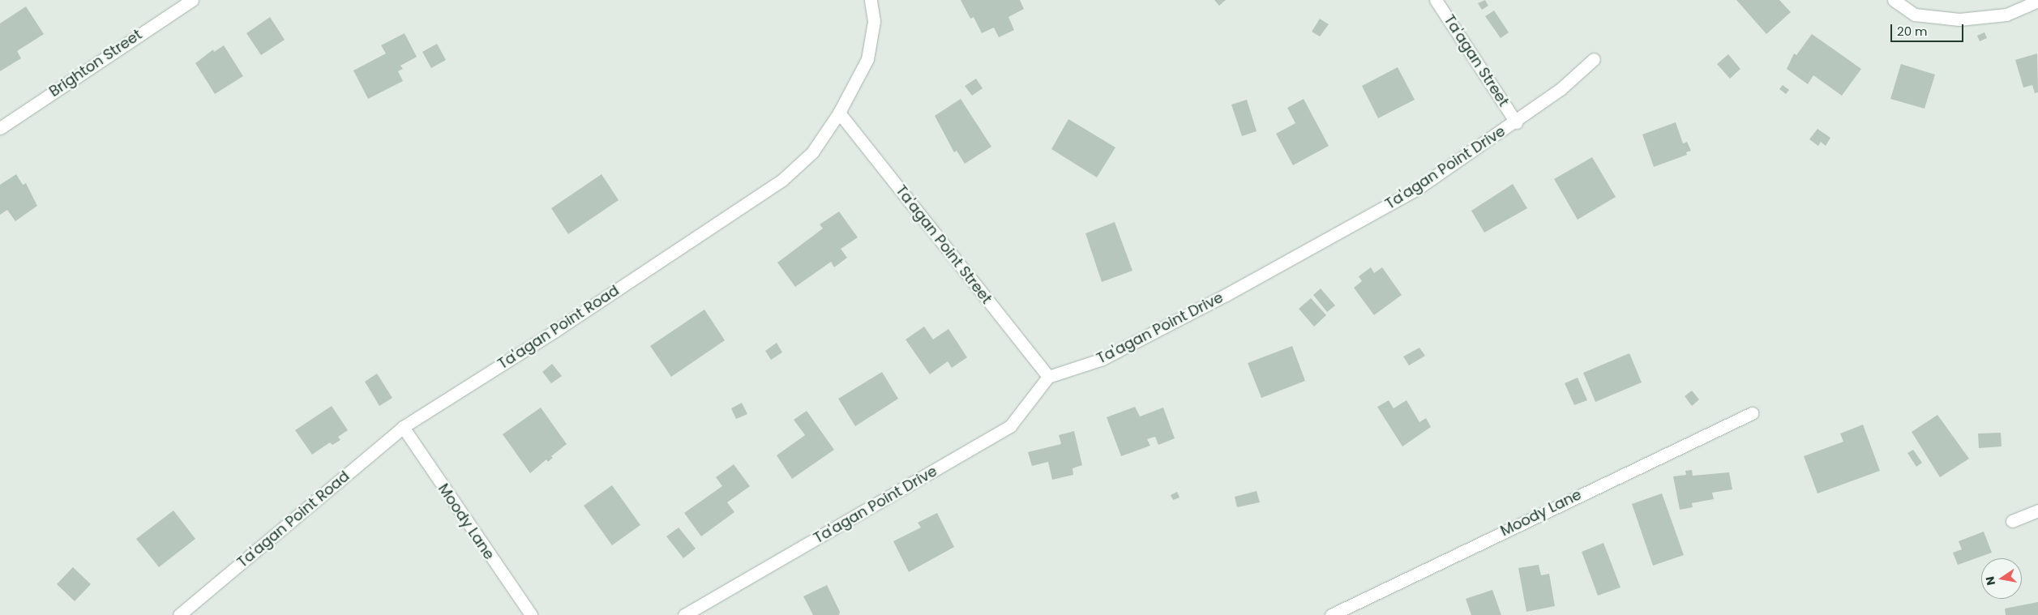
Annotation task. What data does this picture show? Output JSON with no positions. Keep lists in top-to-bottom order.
{
  "streets": {
    "street": [
      "Ta'agan Street",
      "Brighton Street",
      "Ta'agan Point Drive",
      "Ta'agan Point Street",
      "Ta'agan Point Road",
      "Moody Lane"
    ]
  },
  "crossings": [
    ["Ta'agan Street", "Ta'agan Point Drive"],
    ["Ta'agan Point Drive", "Ta'agan Point Street"],
    ["Ta'agan Point Street", "Ta'agan Point Road"],
    ["Ta'agan Point Road", "Moody Lane"]
  ],
  "scale_bar": "20 m",
  "north": "left"
}
